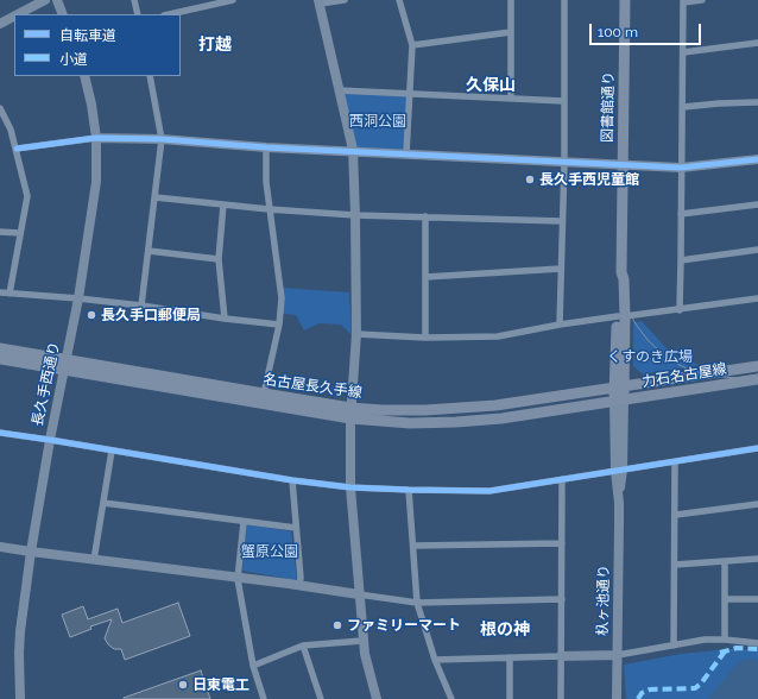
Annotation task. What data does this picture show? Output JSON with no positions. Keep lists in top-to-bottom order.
{
  "streets": {
    "main road": ["図書館通り", "力石名古屋線", "名古屋長久手線"],
    "street": ["長久手西通り", "杁ヶ池通り"]
  },
  "crossings": [
    ["図書館通り", "力石名古屋線"],
    ["図書館通り", "名古屋長久手線"],
    ["図書館通り", "杁ヶ池通り"],
    ["力石名古屋線", "名古屋長久手線"],
    ["力石名古屋線", "杁ヶ池通り"],
    ["長久手西通り", "名古屋長久手線"],
    ["名古屋長久手線", "杁ヶ池通り"]
  ],
  "districts": ["打越", "久保山", "根の神"],
  "parks": ["西洞公園", "くすのき広場", "蟹原公園"],
  "places": [
    "長久手西児童館",
    "長久手口郵便局",
    "ファミリーマート",
    "日東電工"
  ],
  "legend": ["自転車道", "小道"],
  "scale_bar": "100 m"
}
